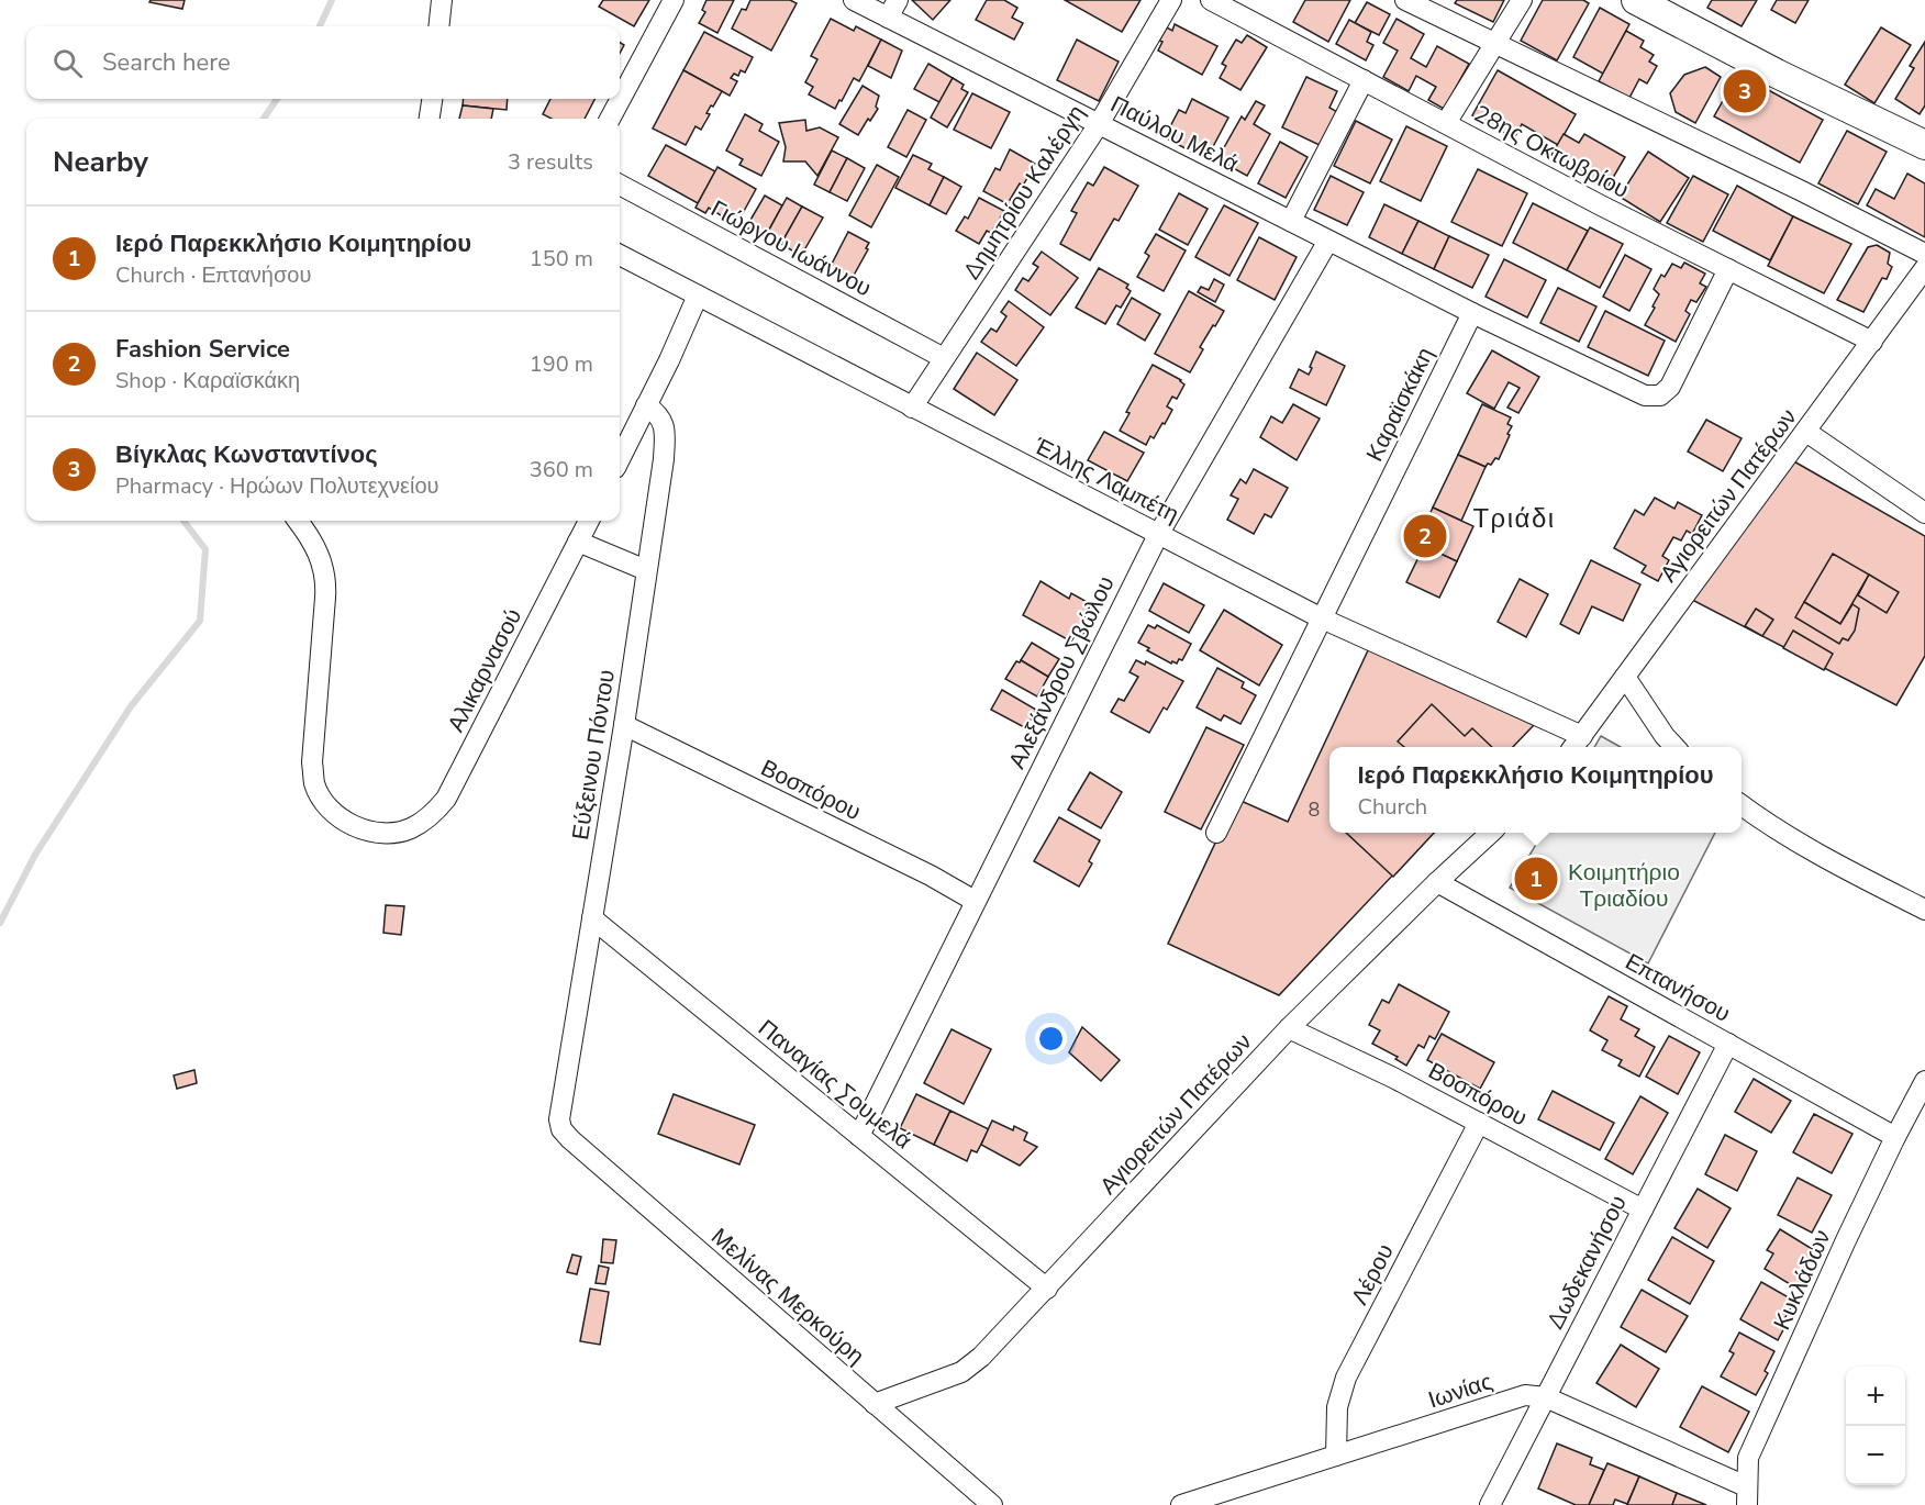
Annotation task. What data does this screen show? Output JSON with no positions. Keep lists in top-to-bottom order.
{
  "streets": {
    "street": [
      "Παύλου Μελά",
      "28ης Οκτωβρίου",
      "Δημητρίου Καλέργη",
      "Γιώργου Ιωάννου",
      "Καραϊσκάκη",
      "Έλλης Λαμπέτη",
      "Αγιορειτών Πατέρων",
      "Αλικαρνασού",
      "Αλεξάνδρου Σβώλου",
      "Εύξεινου Πόντου",
      "Βοσπόρου",
      "Επτανήσου",
      "Παναγίας Σουμελά",
      "Δωδεκανήσου",
      "Λέρου",
      "Κυκλάδων",
      "Μελίνας Μερκούρη",
      "Ιωνίας"
    ]
  },
  "crossings": [
    ["Παύλου Μελά", "Δημητρίου Καλέργη"],
    ["Παύλου Μελά", "Καραϊσκάκη"],
    ["Παύλου Μελά", "Αλεξάνδρου Σβώλου"],
    ["28ης Οκτωβρίου", "Αγιορειτών Πατέρων"],
    ["Δημητρίου Καλέργη", "Γιώργου Ιωάννου"],
    ["Δημητρίου Καλέργη", "Έλλης Λαμπέτη"],
    ["Καραϊσκάκη", "Έλλης Λαμπέτη"],
    ["Έλλης Λαμπέτη", "Αγιορειτών Πατέρων"],
    ["Έλλης Λαμπέτη", "Αλεξάνδρου Σβώλου"],
    ["Αγιορειτών Πατέρων", "Βοσπόρου"],
    ["Αγιορειτών Πατέρων", "Επτανήσου"],
    ["Αγιορειτών Πατέρων", "Παναγίας Σουμελά"],
    ["Αγιορειτών Πατέρων", "Μελίνας Μερκούρη"],
    ["Αλεξάνδρου Σβώλου", "Βοσπόρου"],
    ["Αλεξάνδρου Σβώλου", "Παναγίας Σουμελά"],
    ["Εύξεινου Πόντου", "Βοσπόρου"],
    ["Εύξεινου Πόντου", "Παναγίας Σουμελά"],
    ["Εύξεινου Πόντου", "Μελίνας Μερκούρη"],
    ["Βοσπόρου", "Δωδεκανήσου"],
    ["Βοσπόρου", "Λέρου"],
    ["Επτανήσου", "Δωδεκανήσου"],
    ["Επτανήσου", "Κυκλάδων"],
    ["Δωδεκανήσου", "Ιωνίας"],
    ["Λέρου", "Ιωνίας"],
    ["Κυκλάδων", "Ιωνίας"]
  ],
  "districts": ["Τριάδι"],
  "parks": ["Κοιμητήριο Τριαδίου"],
  "house_numbers": ["8"],
  "page": {
    "search": "Search here",
    "pins": ["3", "2", "1"],
    "heading": ["Nearby", "3 results"],
    "list": [
      {
        "mark": "1",
        "name": "Ιερό Παρεκκλήσιο Κοιμητηρίου",
        "note": "Church · Επτανήσου",
        "value": "150 m"
      },
      {
        "mark": "2",
        "name": "Fashion Service",
        "note": "Shop · Καραϊσκάκη",
        "value": "190 m"
      },
      {
        "mark": "3",
        "name": "Βίγκλας Κωνσταντίνος",
        "note": "Pharmacy · Ηρώων Πολυτεχνείου",
        "value": "360 m"
      }
    ],
    "popup": ["Ιερό Παρεκκλήσιο Κοιμητηρίου", "Church"],
    "map_buttons": ["+", "−"]
  }
}
